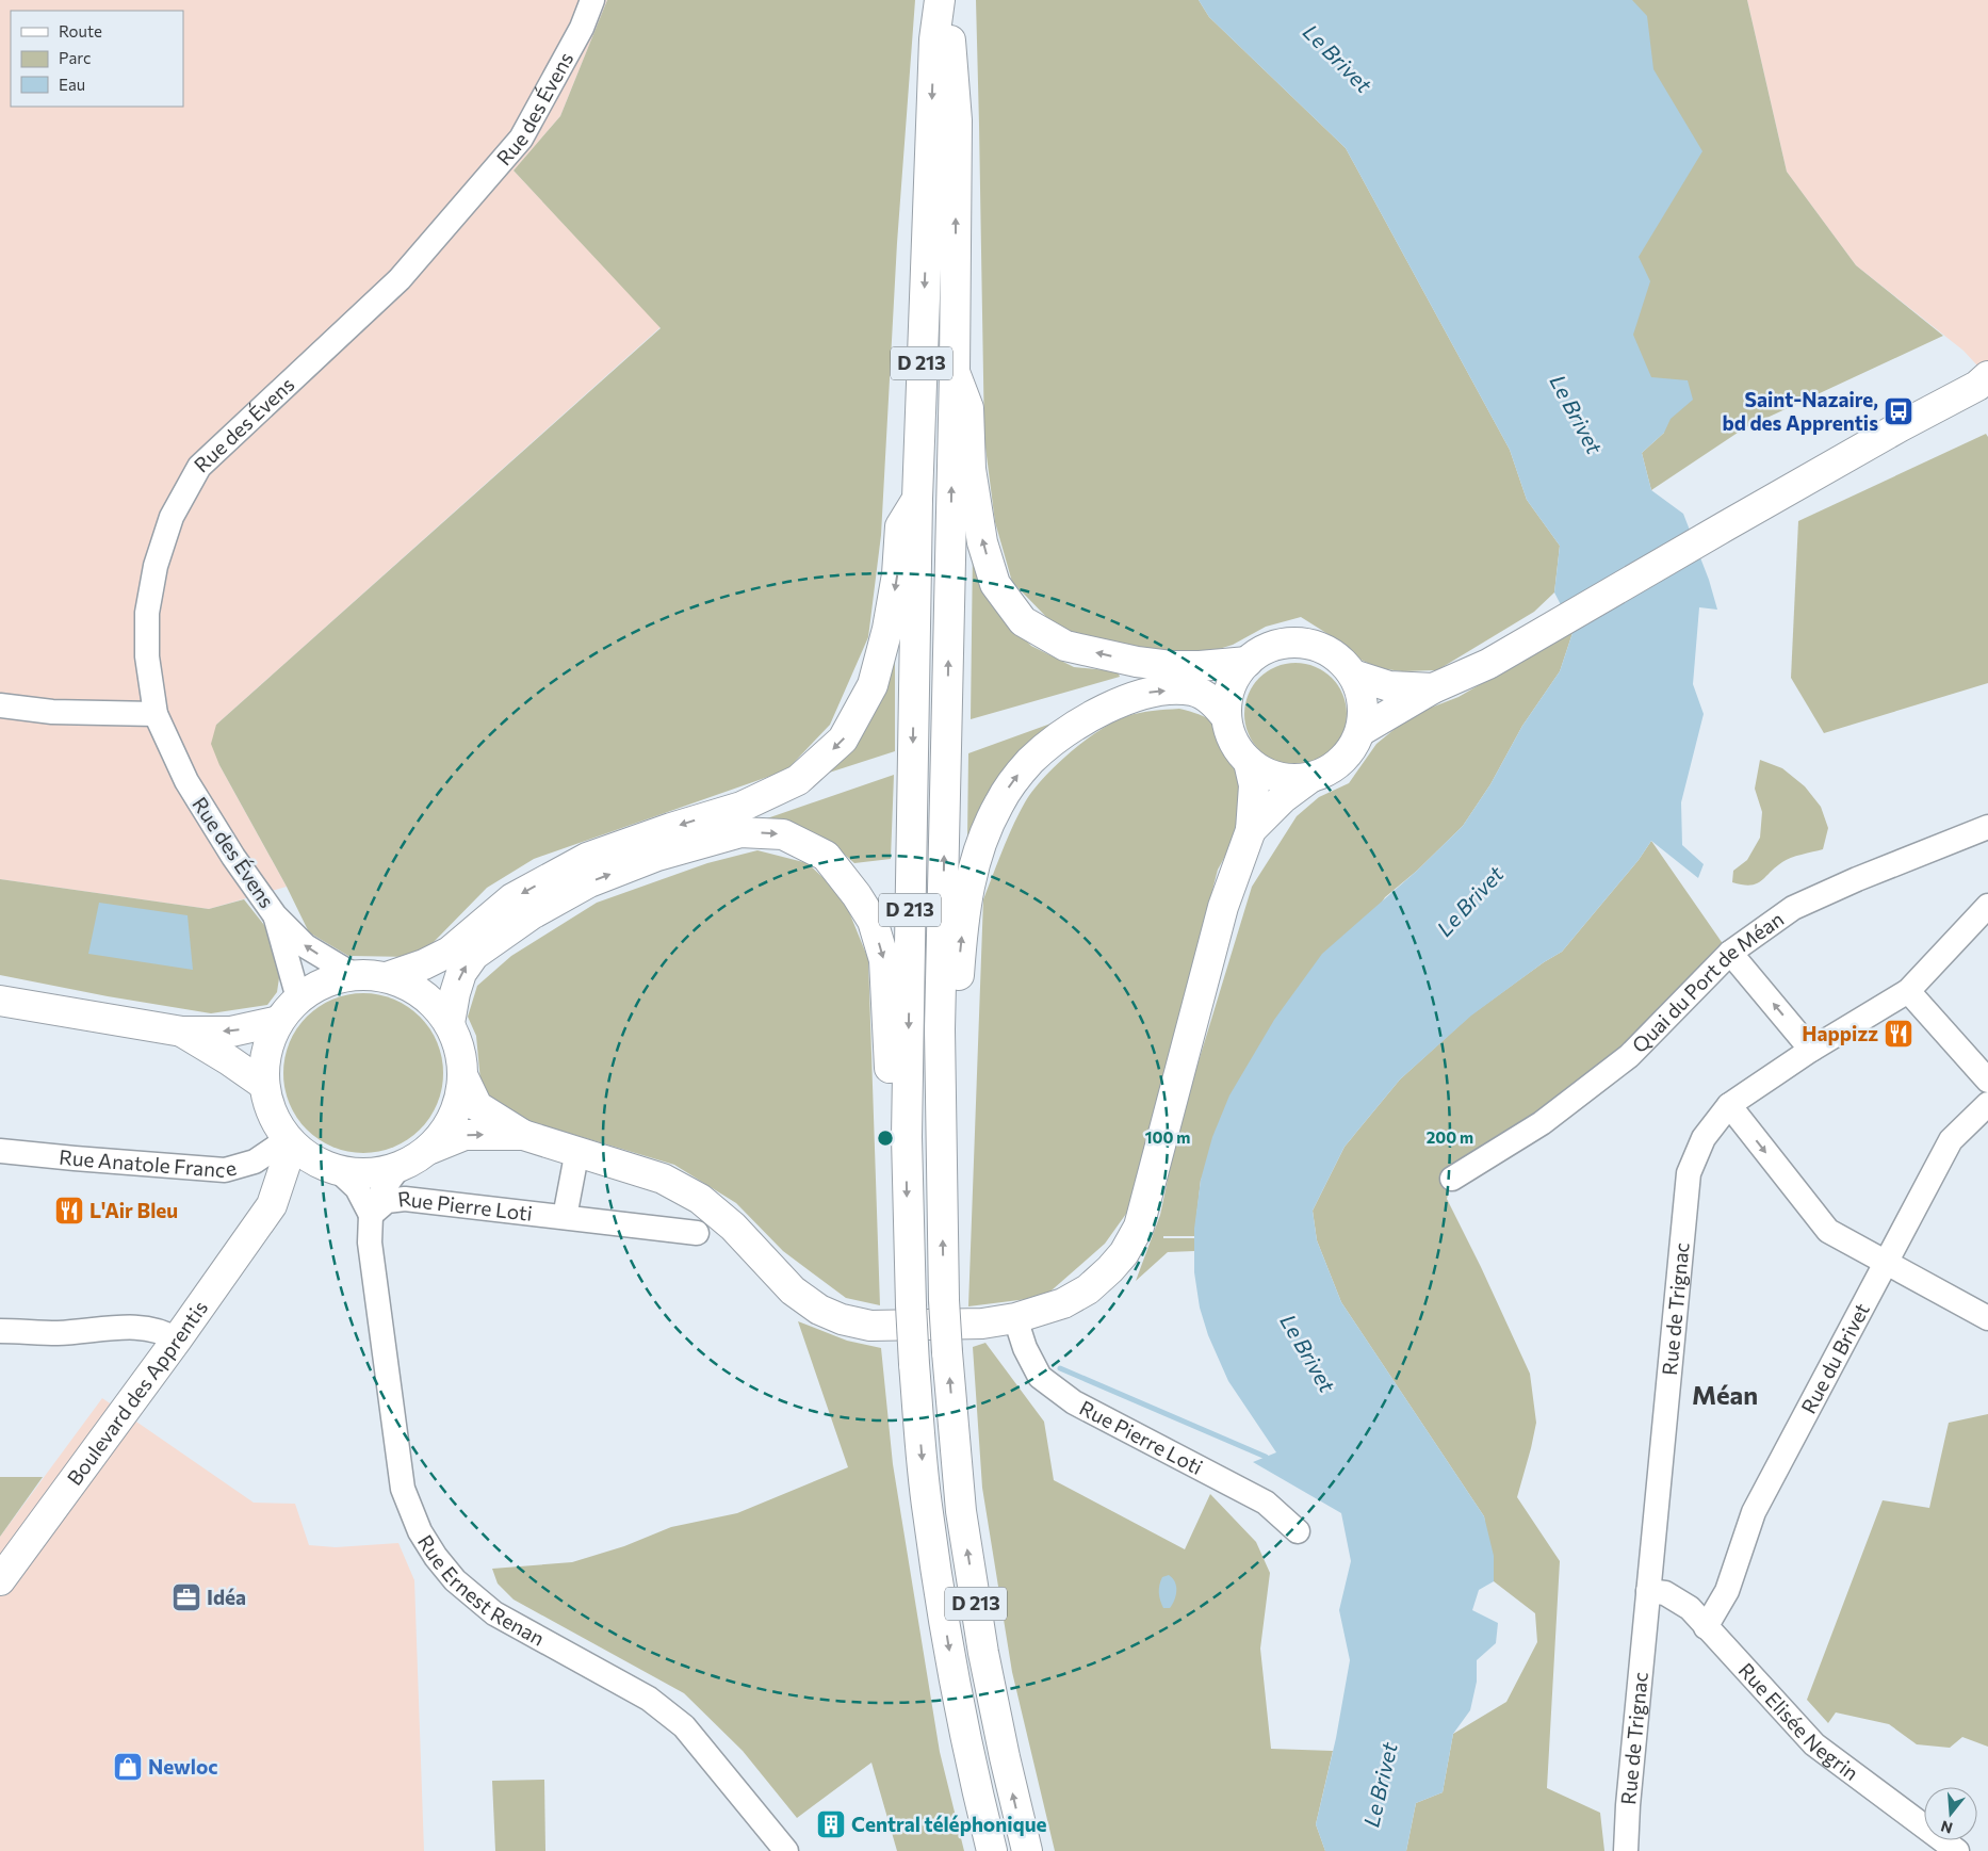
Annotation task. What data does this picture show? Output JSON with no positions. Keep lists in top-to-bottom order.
{
  "streets": {
    "main road": ["D 213", "Boulevard des Apprentis"],
    "street": [
      "Rue des Évens",
      "Quai du Port de Méan",
      "Rue Anatole France",
      "Rue Pierre Loti",
      "Rue de Trignac",
      "Rue du Brivet",
      "Rue Ernest Renan",
      "Rue Elisée Negrin"
    ]
  },
  "crossings": [
    ["Rue Anatole France", "Boulevard des Apprentis"],
    ["Rue Pierre Loti", "Rue Ernest Renan"],
    ["Rue de Trignac", "Rue Elisée Negrin"],
    ["Rue du Brivet", "Rue Elisée Negrin"],
    ["Boulevard des Apprentis", "Rue Ernest Renan"]
  ],
  "districts": ["Méan"],
  "water": ["Le Brivet"],
  "places": {
    "bus stop": ["Saint-Nazaire, bd des Apprentis"],
    "restaurant": ["Happizz", "L'Air Bleu"],
    "office": ["Idéa"],
    "shop": ["Newloc"],
    "building": ["Central téléphonique"]
  },
  "legend": ["Route", "Parc", "Eau"],
  "north": "bottom",
  "rings": ["100 m", "200 m"]
}
